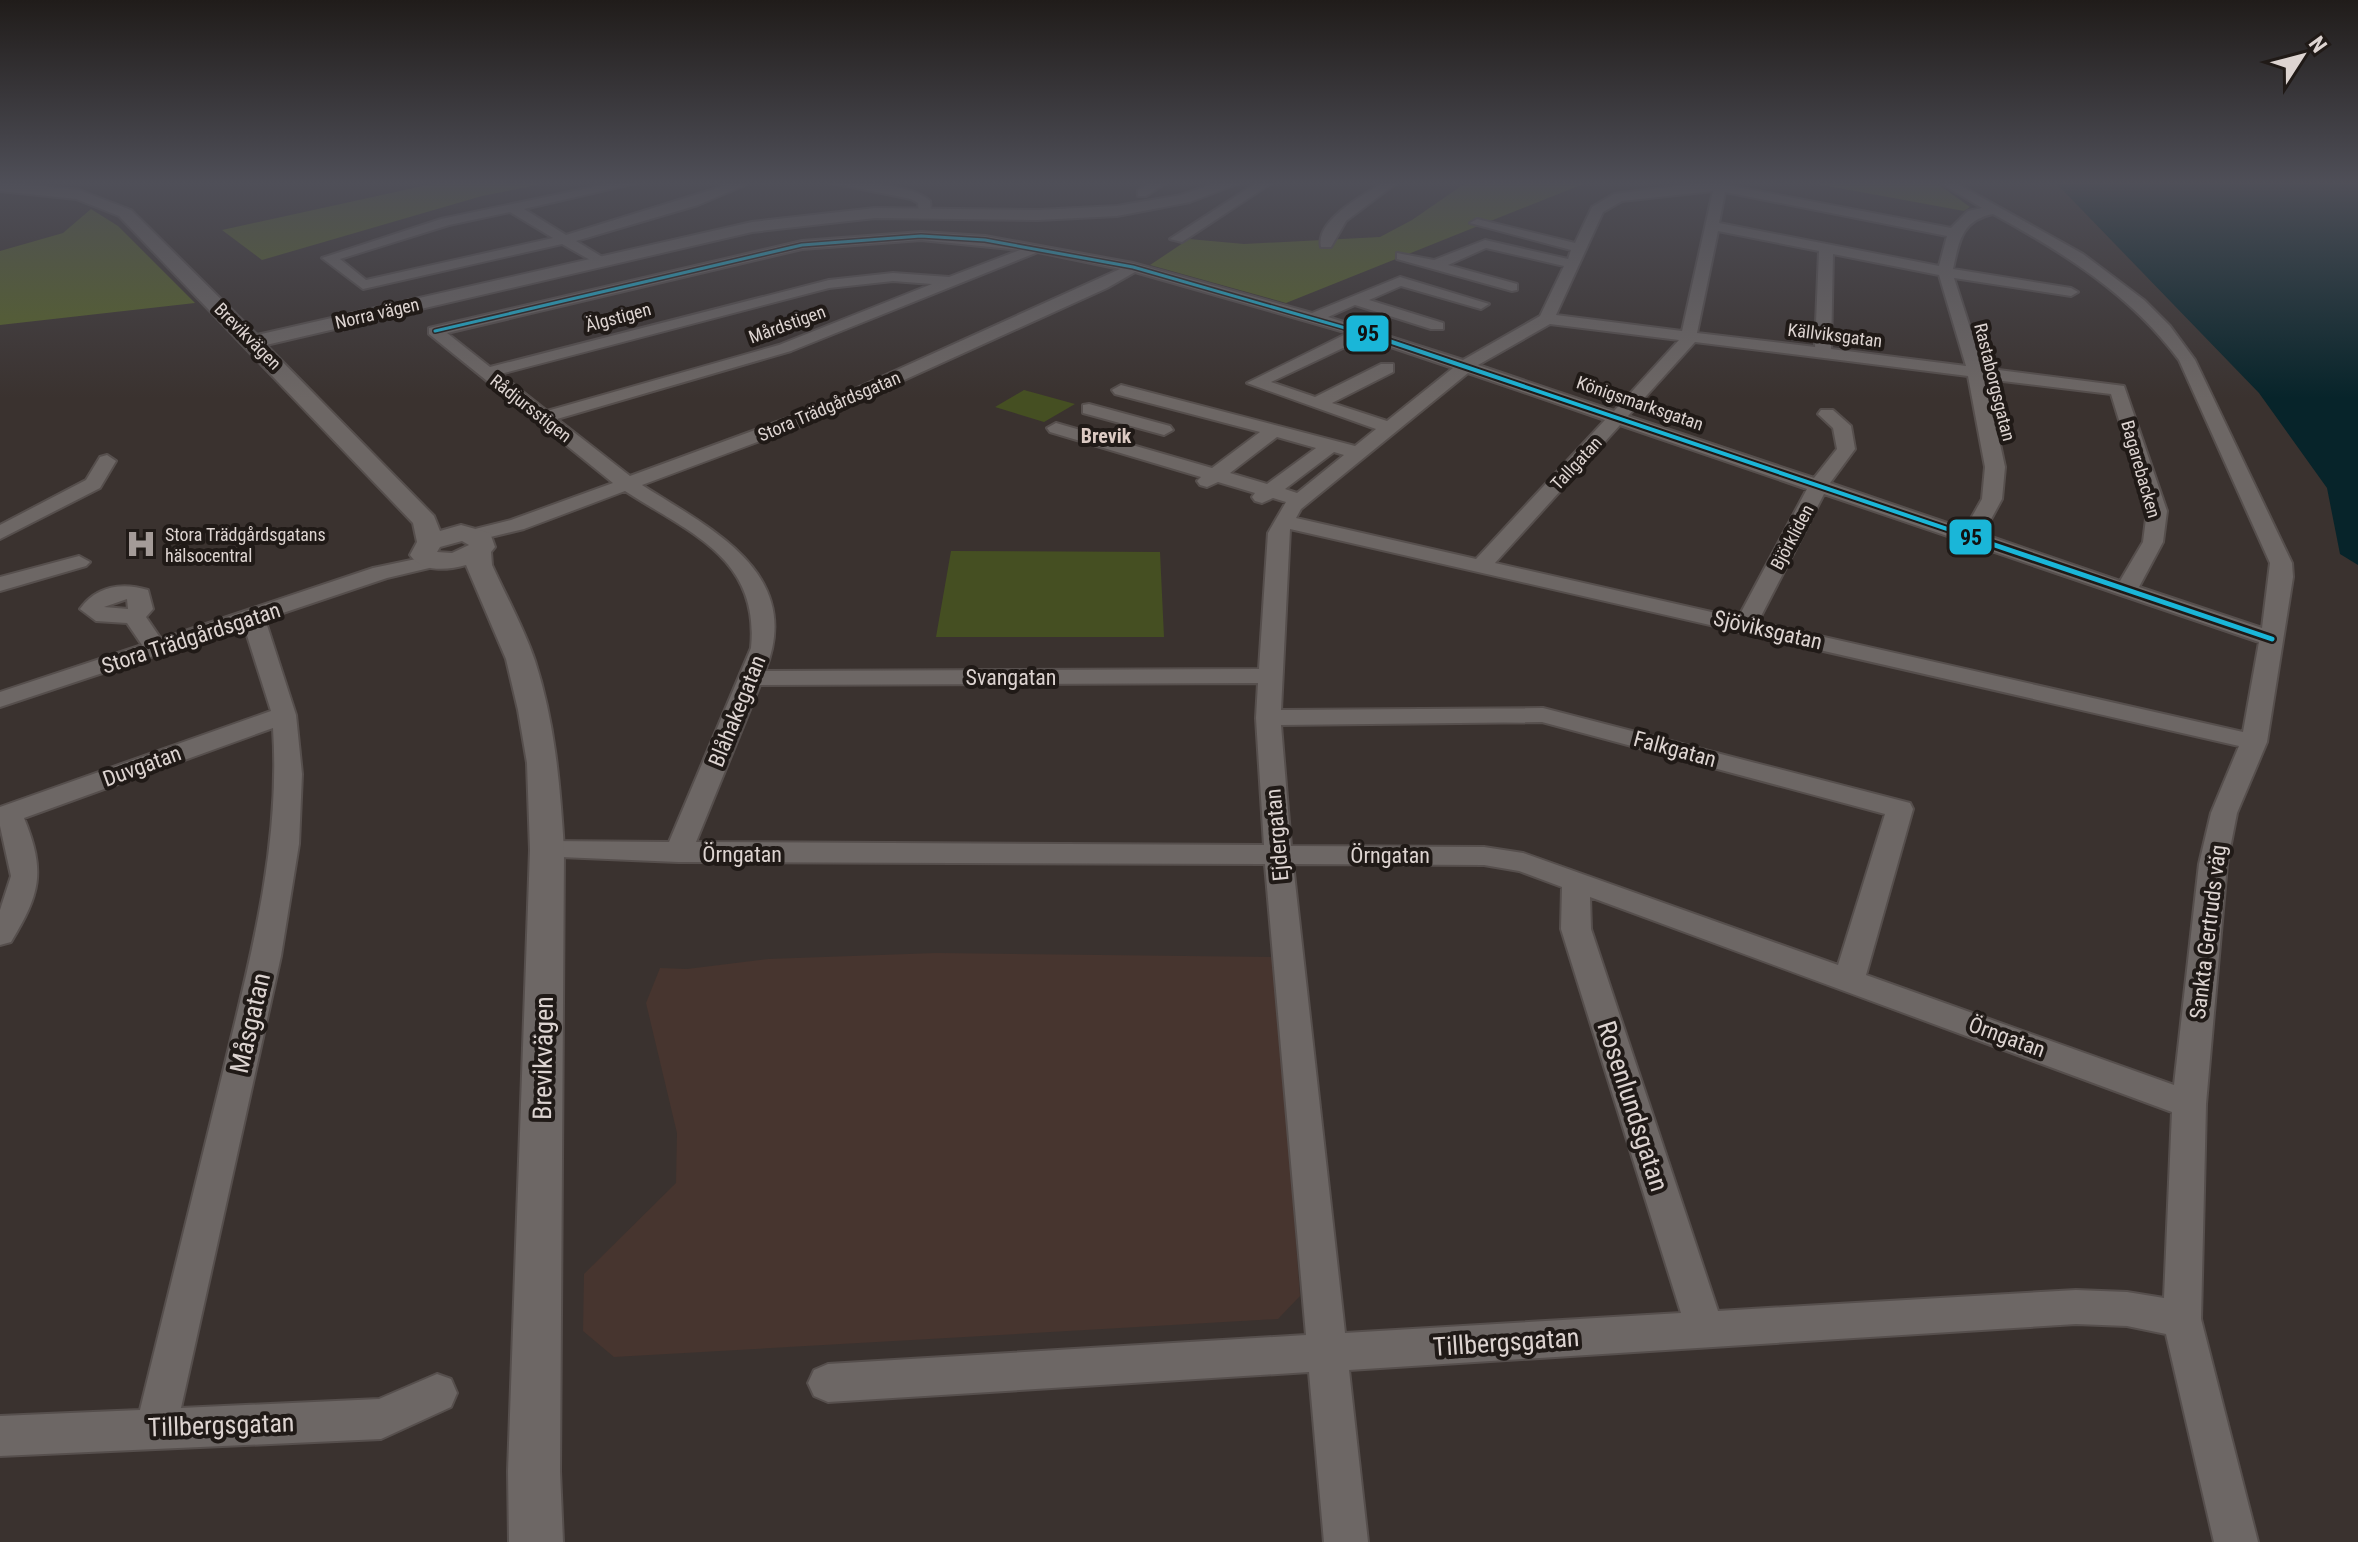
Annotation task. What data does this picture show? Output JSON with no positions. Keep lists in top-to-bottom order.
{
  "streets": {
    "street": [
      "Norra vägen",
      "Älgstigen",
      "Mårdstigen",
      "Källviksgatan",
      "Brevikvägen",
      "Rastaborgsgatan",
      "Königsmarksgatan",
      "Stora Trädgårdsgatan",
      "Rådjursstigen",
      "Tallgatan",
      "Bagarebacken",
      "Björkliden",
      "Sjöviksgatan",
      "Svangatan",
      "Blåhakegatan",
      "Falkgatan",
      "Duvgatan",
      "Ejdergatan",
      "Örngatan",
      "Sankta Gertruds väg",
      "Måsgatan",
      "Rosenlundsgatan",
      "Tillbergsgatan"
    ]
  },
  "crossings": [
    ["Norra vägen", "Brevikvägen"],
    ["Älgstigen", "Mårdstigen"],
    ["Älgstigen", "Rådjursstigen"],
    ["Mårdstigen", "Rådjursstigen"],
    ["Källviksgatan", "Rastaborgsgatan"],
    ["Källviksgatan", "Tallgatan"],
    ["Källviksgatan", "Bagarebacken"],
    ["Brevikvägen", "Stora Trädgårdsgatan"],
    ["Brevikvägen", "Örngatan"],
    ["Rastaborgsgatan", "Königsmarksgatan"],
    ["Königsmarksgatan", "Stora Trädgårdsgatan"],
    ["Königsmarksgatan", "Rådjursstigen"],
    ["Königsmarksgatan", "Tallgatan"],
    ["Königsmarksgatan", "Bagarebacken"],
    ["Königsmarksgatan", "Björkliden"],
    ["Königsmarksgatan", "Sankta Gertruds väg"],
    ["Stora Trädgårdsgatan", "Rådjursstigen"],
    ["Stora Trädgårdsgatan", "Blåhakegatan"],
    ["Stora Trädgårdsgatan", "Måsgatan"],
    ["Rådjursstigen", "Blåhakegatan"],
    ["Tallgatan", "Sjöviksgatan"],
    ["Björkliden", "Sjöviksgatan"],
    ["Sjöviksgatan", "Ejdergatan"],
    ["Sjöviksgatan", "Sankta Gertruds väg"],
    ["Svangatan", "Blåhakegatan"],
    ["Svangatan", "Ejdergatan"],
    ["Blåhakegatan", "Örngatan"],
    ["Falkgatan", "Ejdergatan"],
    ["Falkgatan", "Örngatan"],
    ["Duvgatan", "Måsgatan"],
    ["Ejdergatan", "Örngatan"],
    ["Ejdergatan", "Tillbergsgatan"],
    ["Örngatan", "Sankta Gertruds väg"],
    ["Örngatan", "Rosenlundsgatan"],
    ["Sankta Gertruds väg", "Tillbergsgatan"],
    ["Måsgatan", "Tillbergsgatan"],
    ["Rosenlundsgatan", "Tillbergsgatan"]
  ],
  "districts": ["Brevik"],
  "places": {
    "hospital": ["Stora Trädgårdsgatans hälsocentral"]
  },
  "lines": ["transit line 95"],
  "north": "top right"
}
